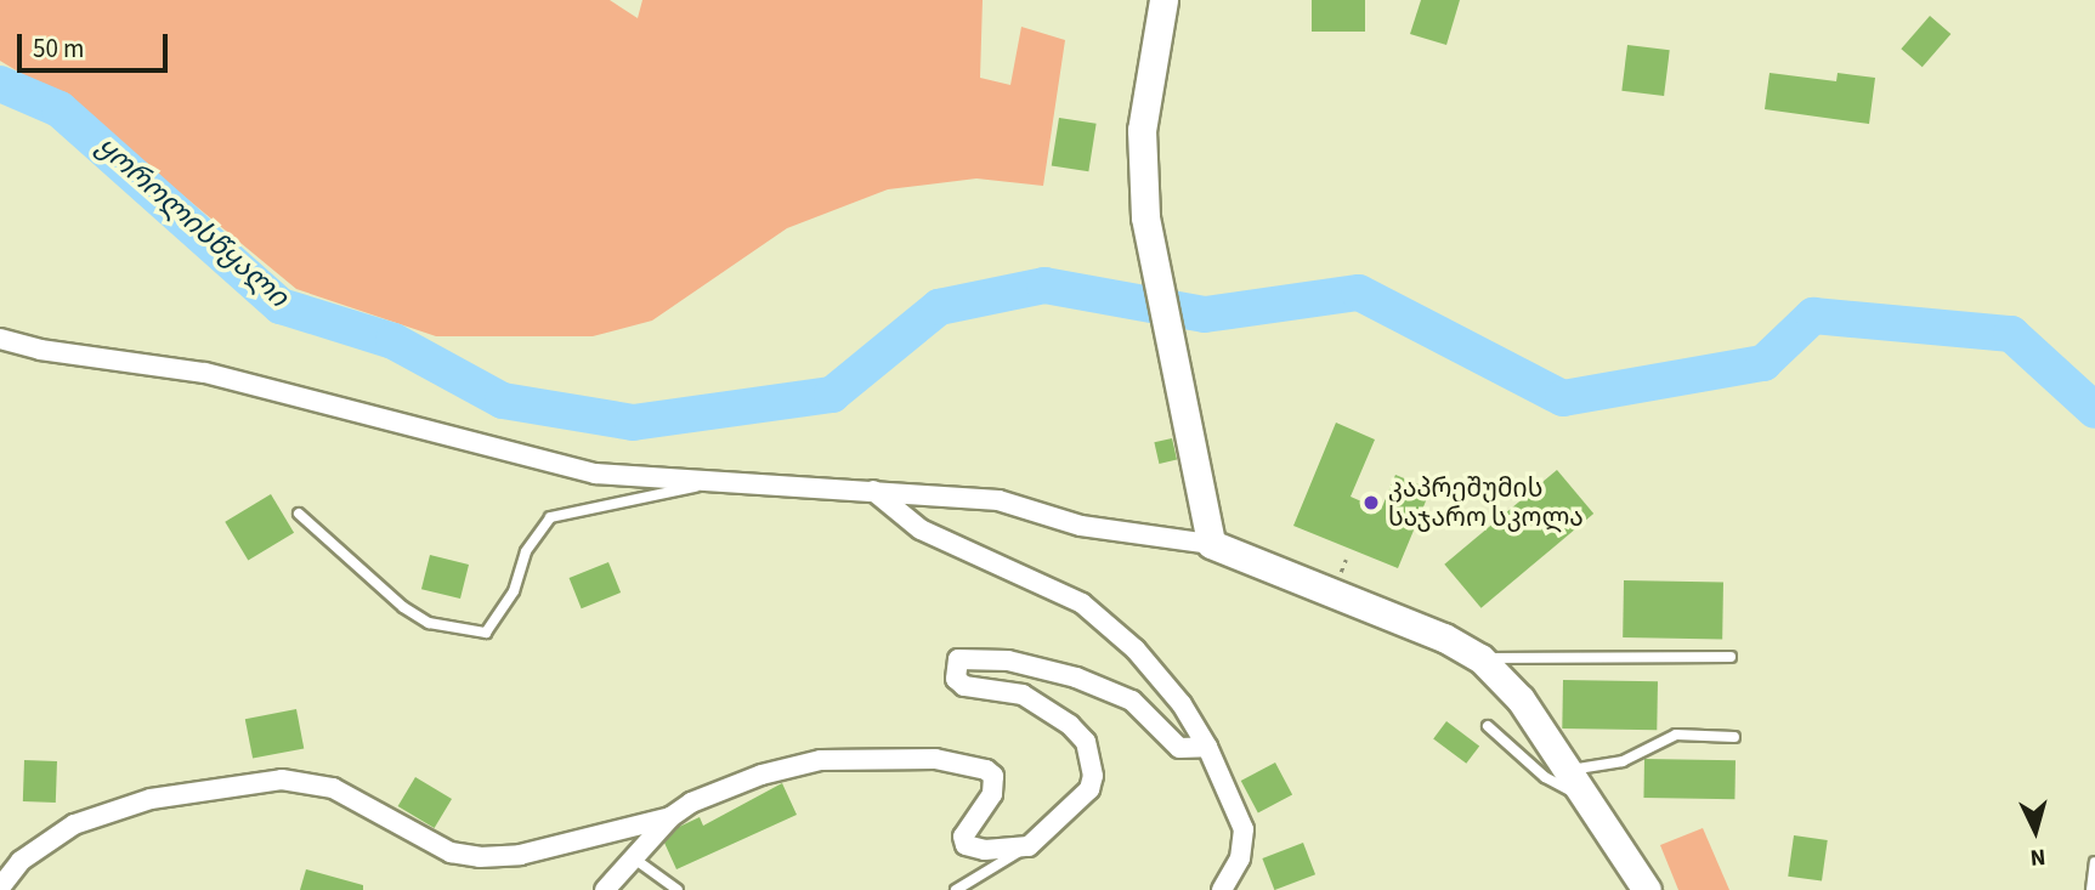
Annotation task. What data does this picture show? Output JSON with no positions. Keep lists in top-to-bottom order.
{
  "water": ["ყოროლისწყალი"],
  "places": ["კაპრეშუმის საჯარო სკოლა"],
  "scale_bar": "50 m",
  "north": "bottom"
}
